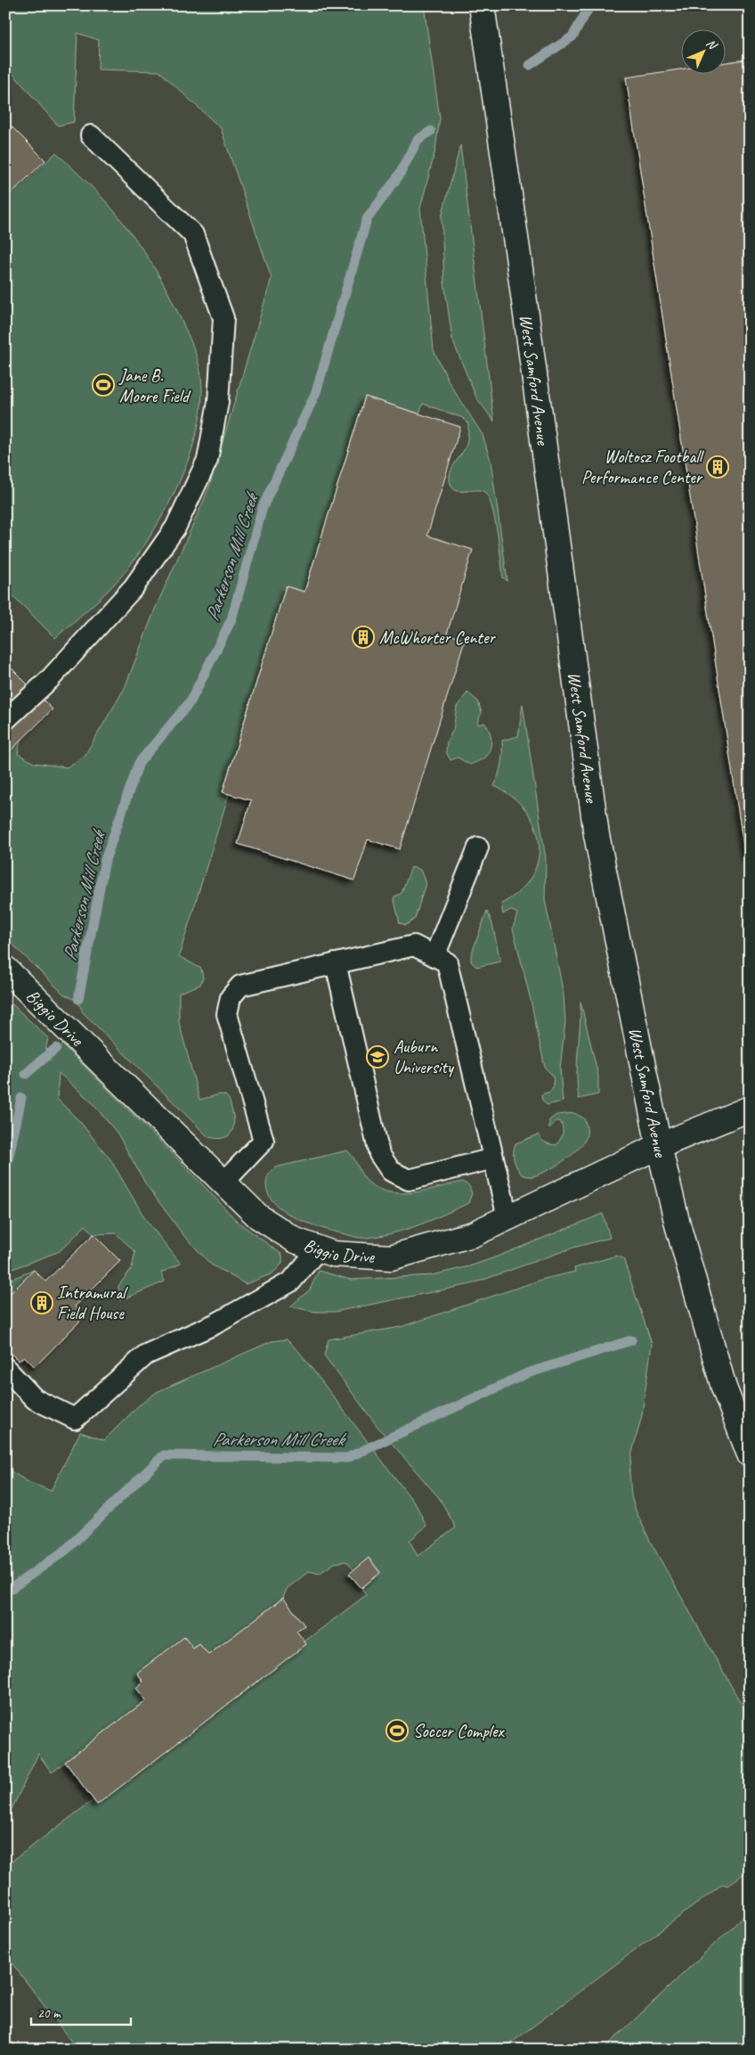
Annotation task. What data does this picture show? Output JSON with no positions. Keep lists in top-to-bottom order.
{
  "streets": {
    "street": ["West Samford Avenue", "Biggio Drive"]
  },
  "crossings": [
    ["West Samford Avenue", "Biggio Drive"]
  ],
  "water": ["Parkerson Mill Creek"],
  "places": {
    "sports": ["Jane B. Moore Field", "Soccer Complex"],
    "building": ["Woltosz Football Performance Center", "McWhorter Center", "Intramural Field House"],
    "school or university": ["Auburn University"]
  },
  "scale_bar": "20 m",
  "north": "top right"
}
